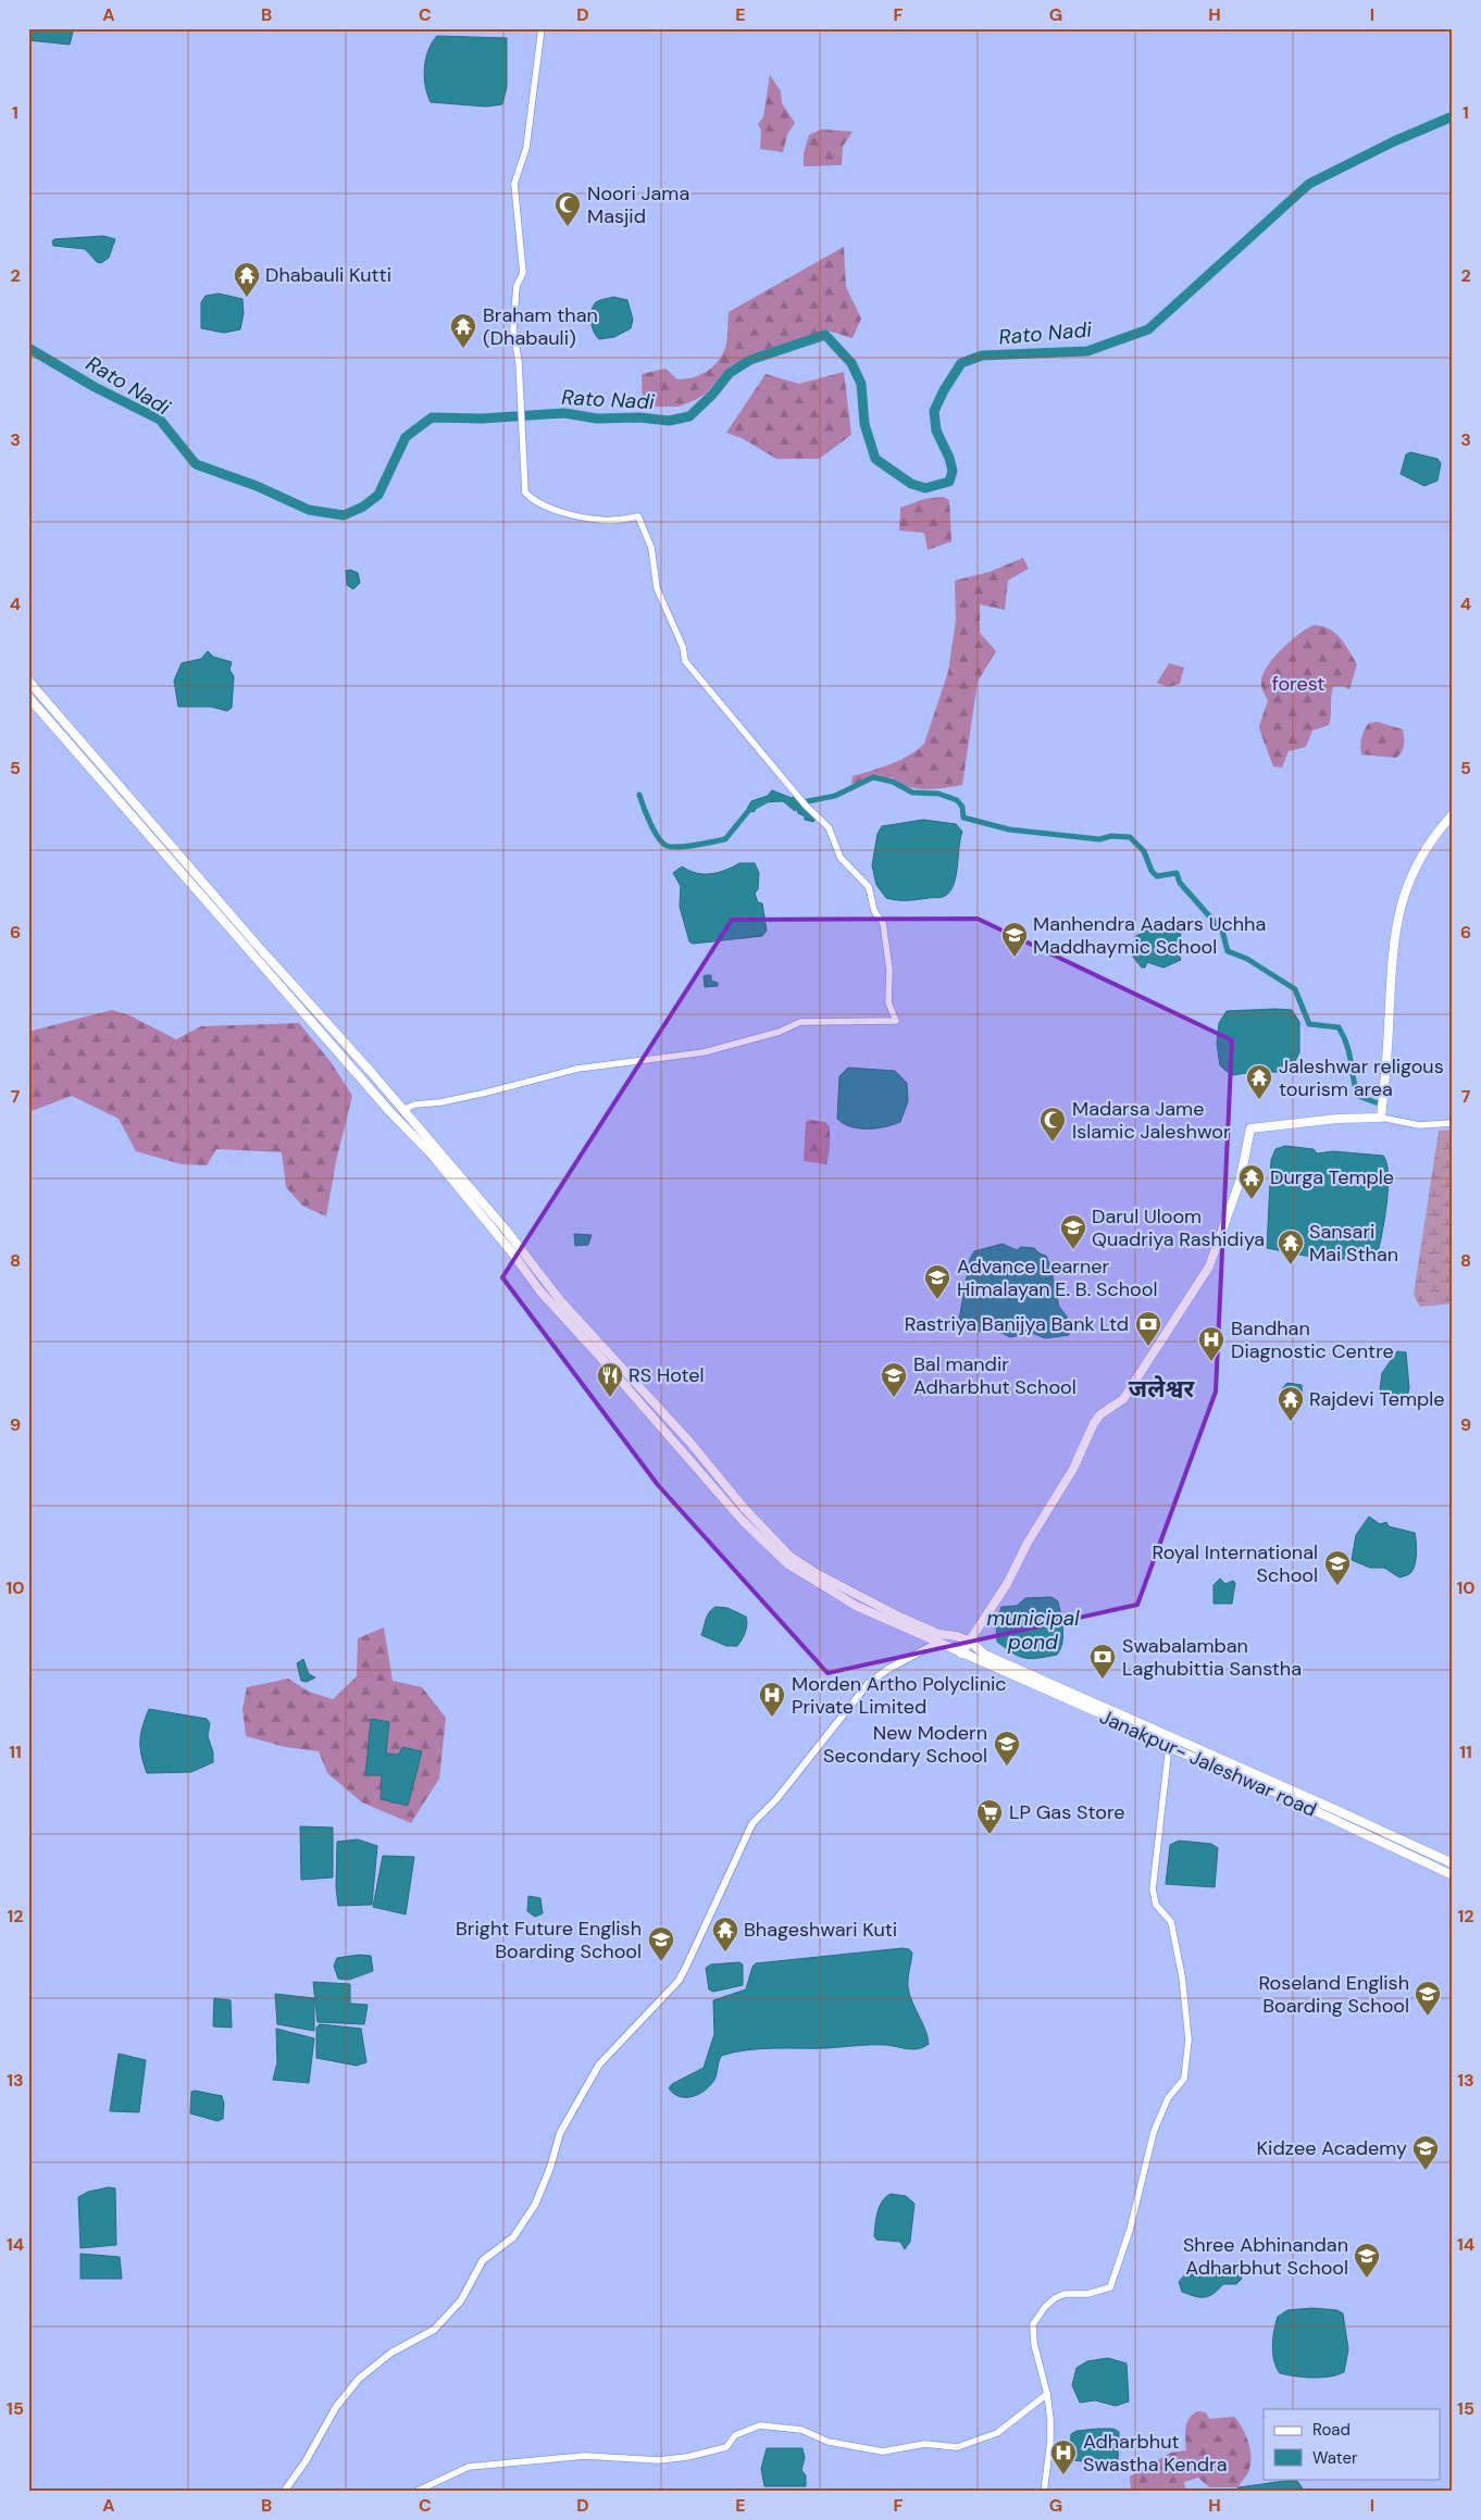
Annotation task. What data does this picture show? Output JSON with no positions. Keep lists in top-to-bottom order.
{
  "streets": {
    "main road": ["Janakpur- Jaleshwar road"]
  },
  "districts": ["जलेश्वर"],
  "water": ["Rato Nadi", "municipal pond"],
  "parks": ["forest"],
  "places": {
    "mosque": ["Noori Jama Masjid", "Madarsa Jame Islamic Jaleshwor"],
    "temple": [
      "Dhabauli Kutti",
      "Braham than (Dhabauli)",
      "Jaleshwar religous tourism area",
      "Durga Temple",
      "Sansari Mai Sthan",
      "Rajdevi Temple",
      "Bhageshwari Kuti"
    ],
    "school or university": [
      "Manhendra Aadars Uchha Maddhaymic School",
      "Darul Uloom Quadriya Rashidiya",
      "Advance Learner Himalayan E. B. School",
      "Bal mandir Adharbhut School",
      "Royal International School",
      "New Modern Secondary School",
      "Bright Future English Boarding School",
      "Roseland English Boarding School",
      "Kidzee Academy",
      "Shree Abhinandan Adharbhut School"
    ],
    "bank": ["Rastriya Banijya Bank Ltd", "Swabalamban Laghubittia Sanstha"],
    "hospital": ["Bandhan Diagnostic Centre", "Morden Artho Polyclinic Private Limited", "Adharbhut Swastha Kendra"],
    "restaurant": ["RS Hotel"],
    "supermarket": ["LP Gas Store"]
  },
  "legend": ["Road", "Water"],
  "grid": {
    "columns": [
      "A",
      "B",
      "C",
      "D",
      "E",
      "F",
      "G",
      "H",
      "I"
    ],
    "rows": [
      "1",
      "2",
      "3",
      "4",
      "5",
      "6",
      "7",
      "8",
      "9",
      "10",
      "11",
      "12",
      "13",
      "14",
      "15"
    ]
  }
}
